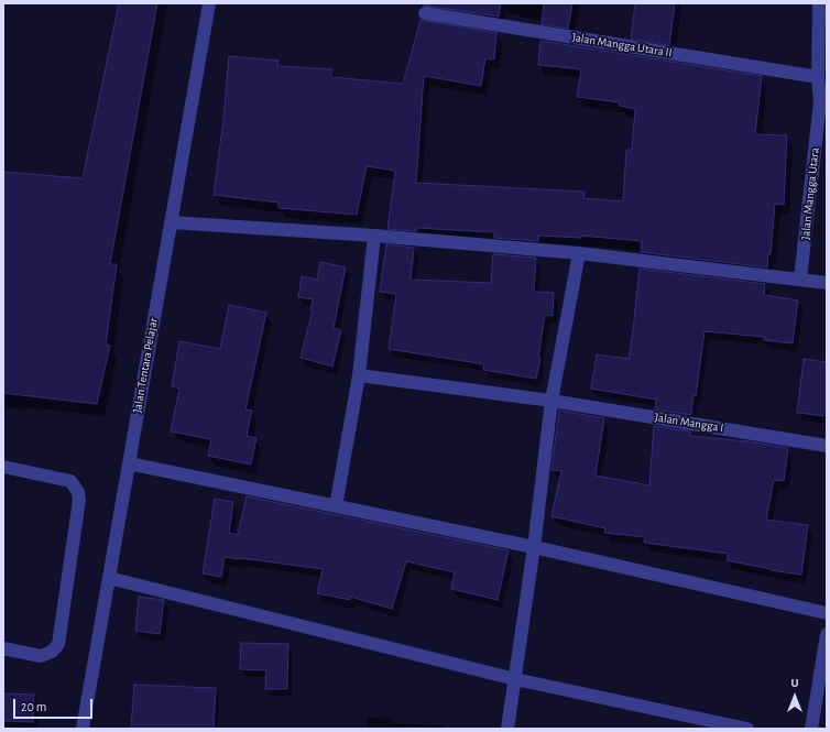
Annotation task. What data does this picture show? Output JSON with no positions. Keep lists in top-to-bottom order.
{
  "streets": {
    "street": [
      "Jalan Mangga Utara II",
      "Jalan Mangga Utara",
      "Jalan Tentara Pelajar",
      "Jalan Mangga I"
    ]
  },
  "crossings": [
    ["Jalan Mangga Utara II", "Jalan Mangga Utara"]
  ],
  "scale_bar": "20 m",
  "north": "top"
}
